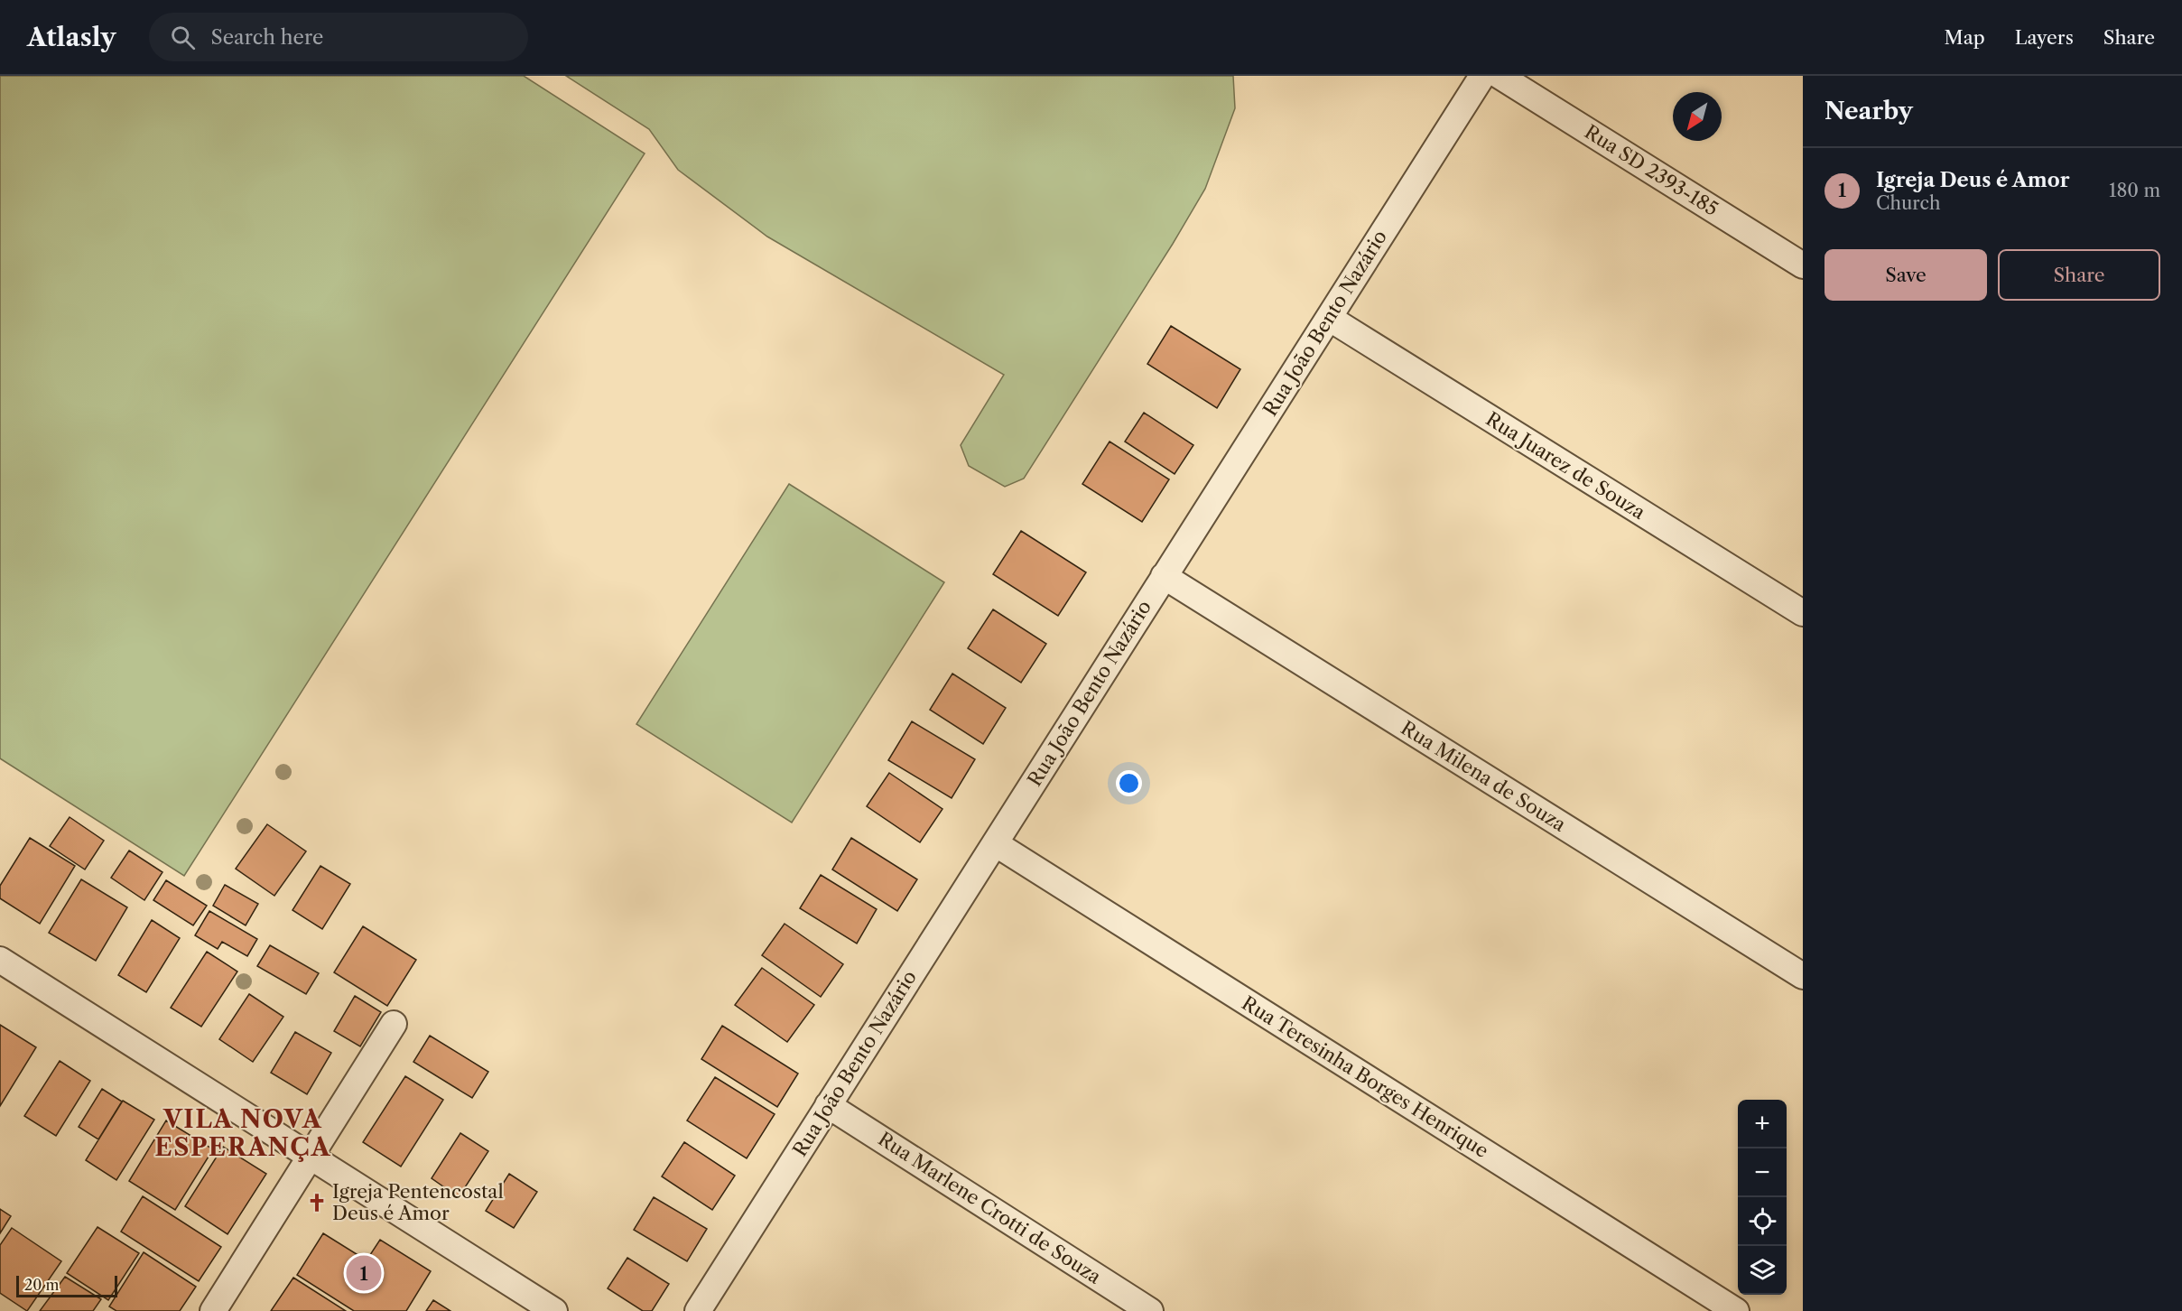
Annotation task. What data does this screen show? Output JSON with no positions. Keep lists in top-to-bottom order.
{
  "streets": {
    "street": [
      "Rua SD 2393-185",
      "Rua João Bento Nazário",
      "Rua Juarez de Souza",
      "Rua Milena de Souza",
      "Rua Teresinha Borges Henrique",
      "Rua Marlene Crotti de Souza"
    ]
  },
  "crossings": [
    ["Rua João Bento Nazário", "Rua Juarez de Souza"],
    ["Rua João Bento Nazário", "Rua Milena de Souza"],
    ["Rua João Bento Nazário", "Rua Teresinha Borges Henrique"],
    ["Rua João Bento Nazário", "Rua Marlene Crotti de Souza"]
  ],
  "districts": ["VILA NOVA ESPERANÇA"],
  "places": {
    "church": ["Igreja Pentencostal Deus é Amor"]
  },
  "scale_bar": "20 m",
  "north": "bottom left",
  "page": {
    "header": "Atlasly",
    "search": "Search here",
    "nav": ["Map", "Layers", "Share"],
    "heading": "Nearby",
    "list": [
      {
        "mark": "1",
        "name": "Igreja Deus é Amor",
        "note": "Church",
        "value": "180 m"
      }
    ],
    "buttons": ["Save", "Share"],
    "map_buttons": ["+", "−"],
    "pins": "1",
    "scale": "20 m"
  }
}
